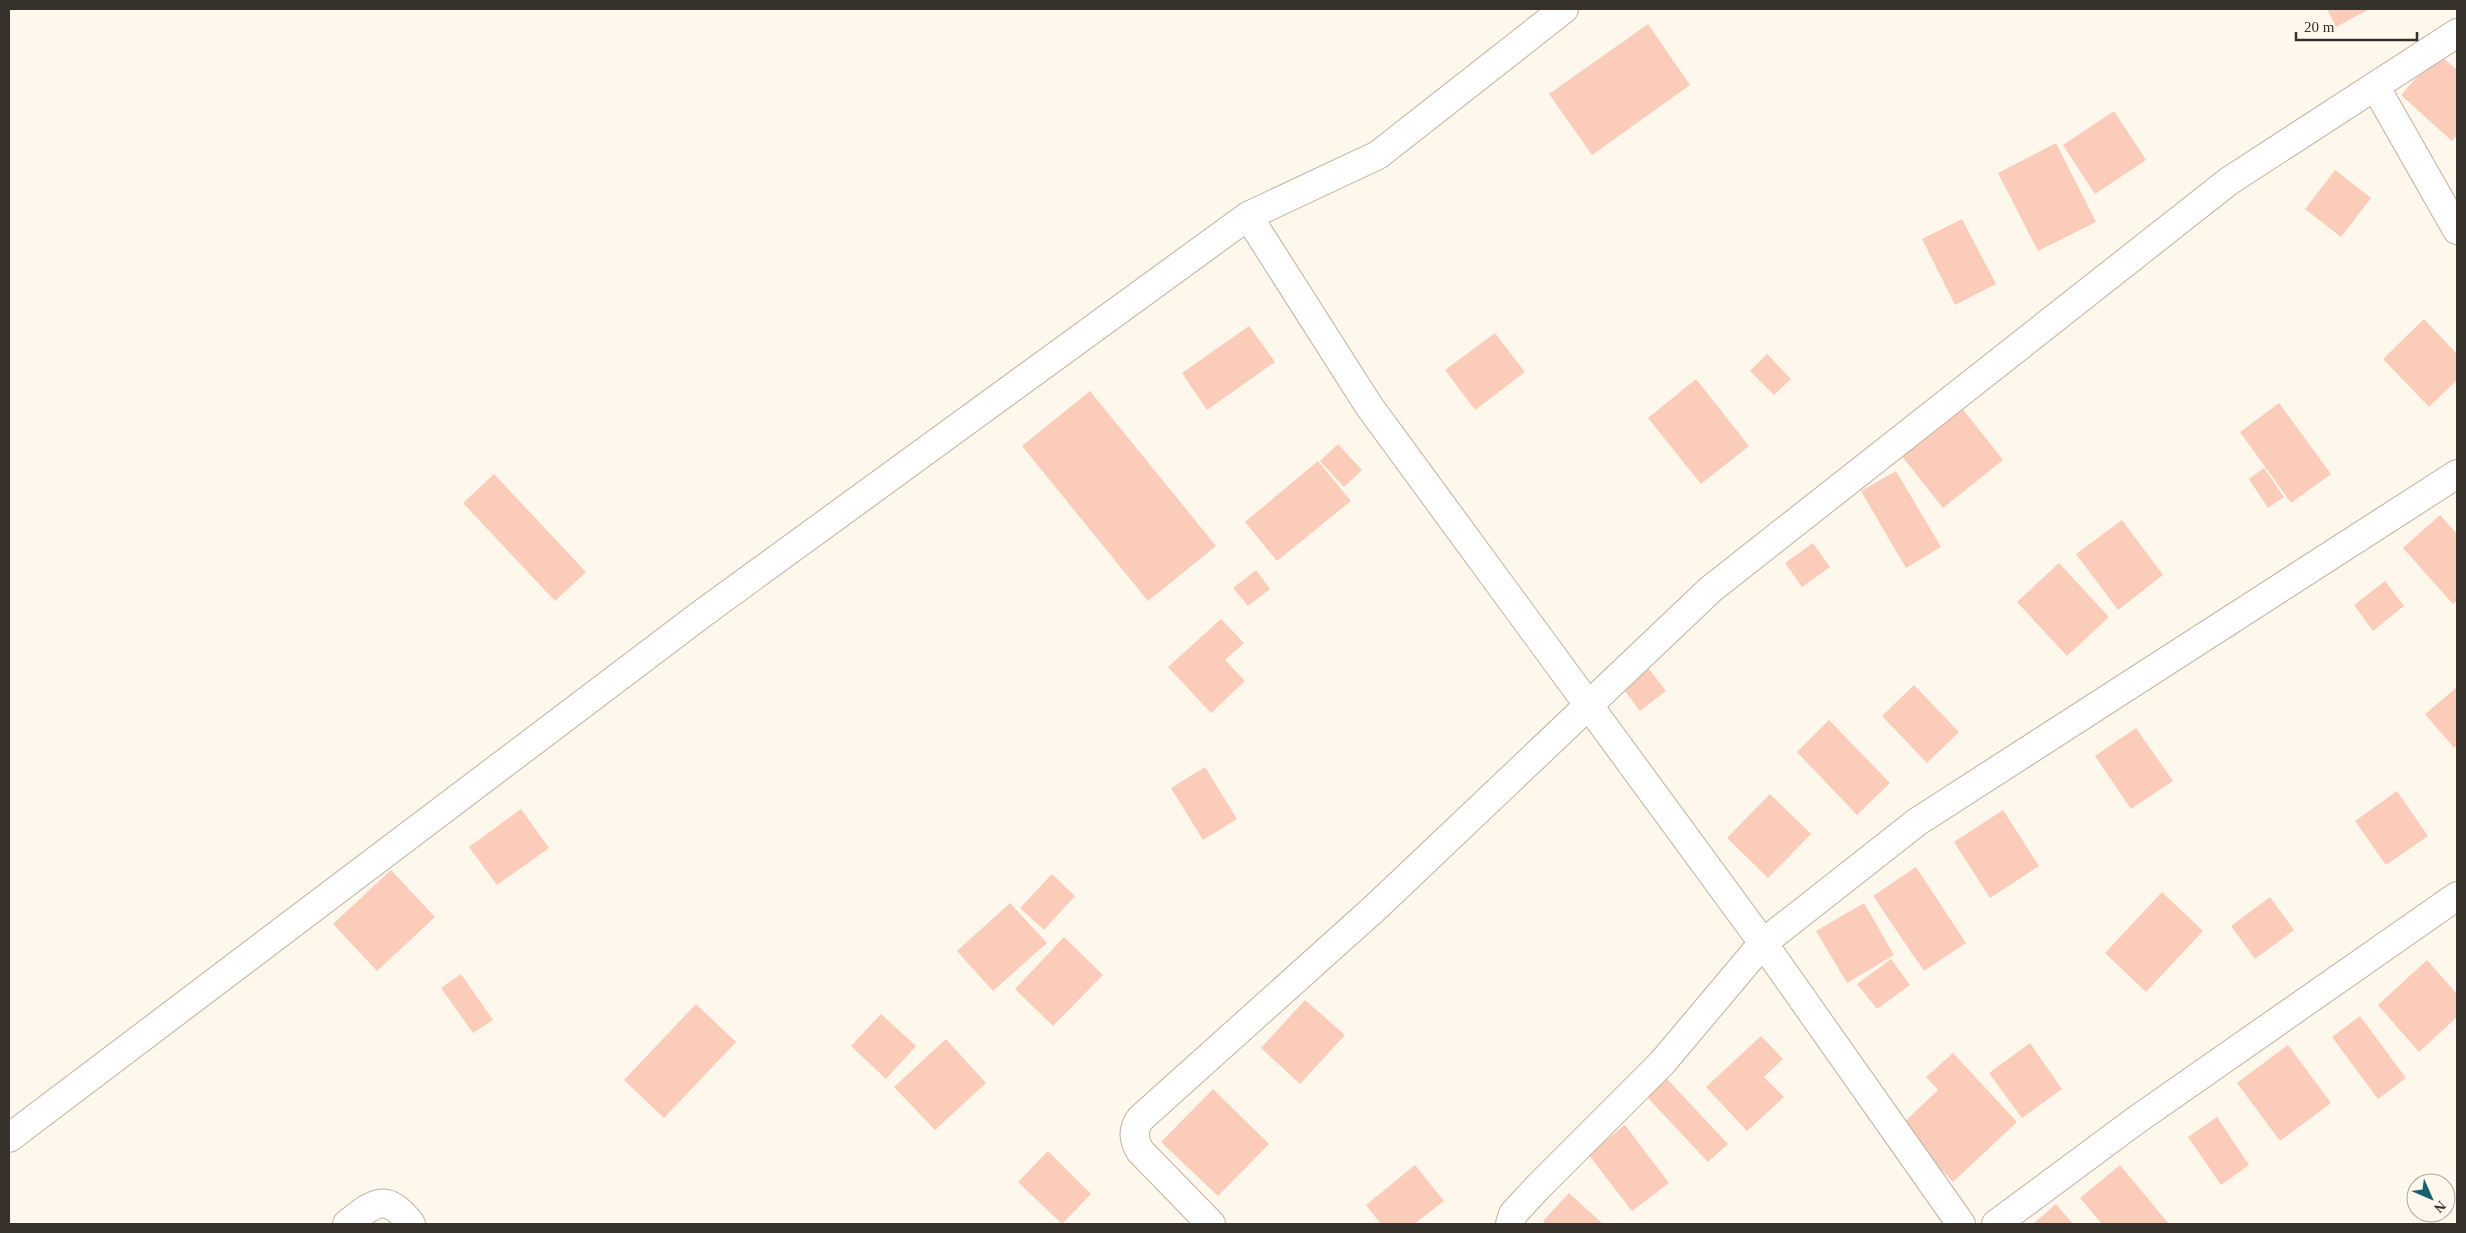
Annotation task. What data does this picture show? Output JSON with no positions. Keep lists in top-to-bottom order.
{
  "scale_bar": "20 m",
  "north": "bottom right"
}
